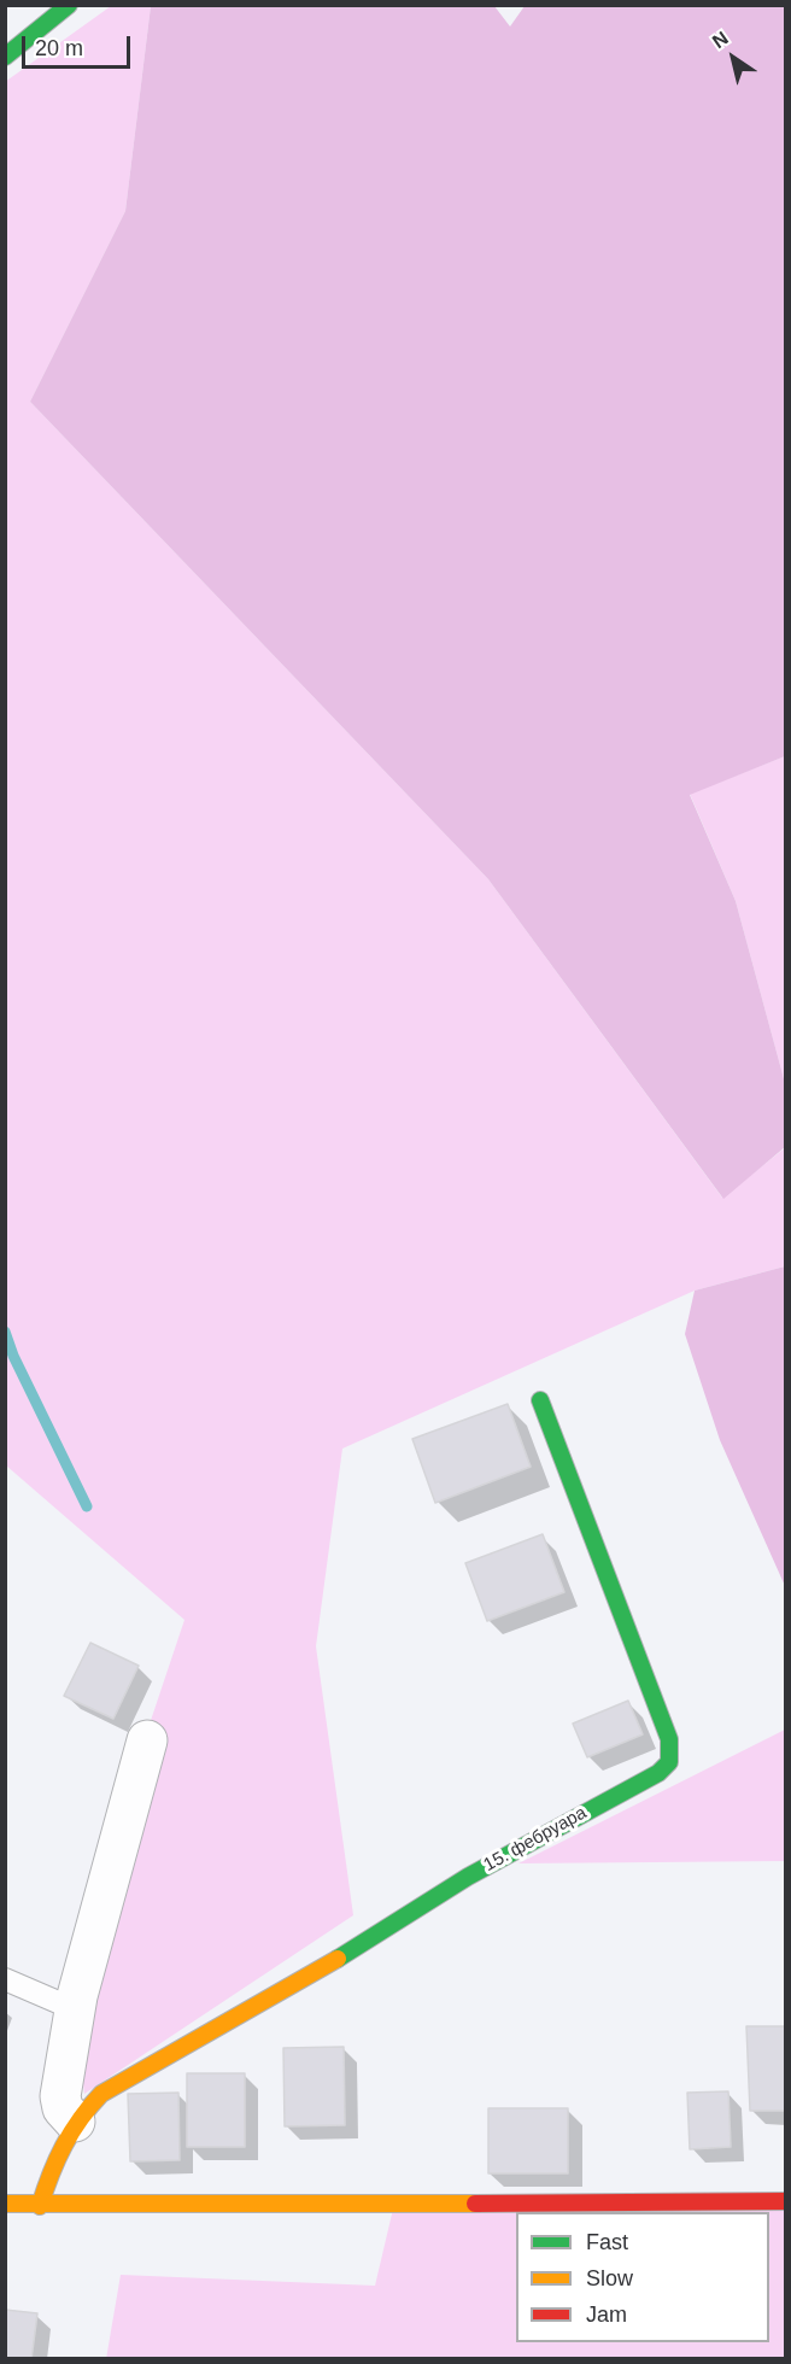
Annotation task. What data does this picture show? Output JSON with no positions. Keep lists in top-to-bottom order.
{
  "streets": {
    "street": ["15. фебруара"]
  },
  "legend": ["Fast", "Slow", "Jam"],
  "scale_bar": "20 m",
  "north": "top left"
}
